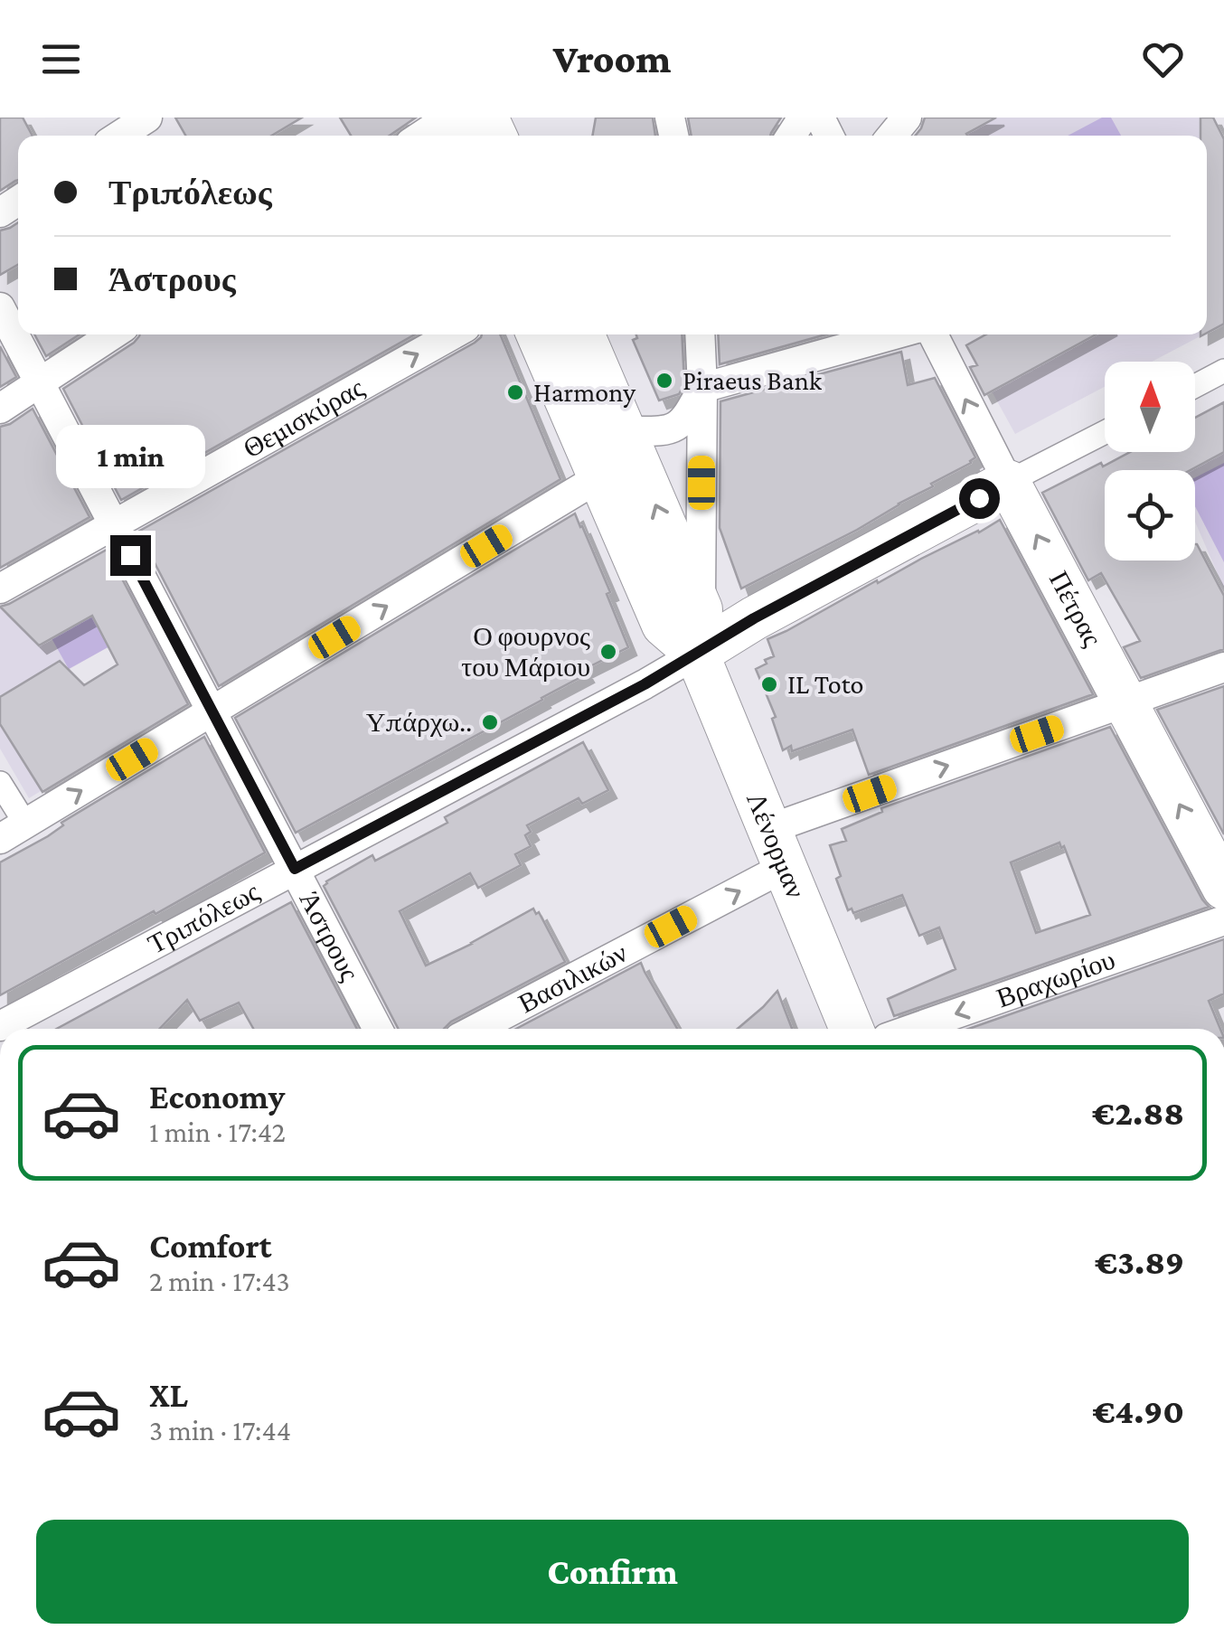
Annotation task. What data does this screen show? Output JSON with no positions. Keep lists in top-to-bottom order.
{
  "streets": {
    "main road": ["Πέτρας", "Λένορμαν", "Τριπόλεως"],
    "street": [
      "Θεμισκύρας",
      "Άστρους",
      "Βασιλικών",
      "Βραχωρίου"
    ]
  },
  "crossings": [
    ["Θεμισκύρας", "Άστρους"],
    ["Πέτρας", "Τριπόλεως"],
    ["Πέτρας", "Βασιλικών"],
    ["Λένορμαν", "Τριπόλεως"],
    ["Λένορμαν", "Βασιλικών"],
    ["Τριπόλεως", "Άστρους"]
  ],
  "one_way": ["Πέτρας", "Βασιλικών", "Βραχωρίου"],
  "places": [
    "Piraeus Bank",
    "Harmony",
    "Ο φουρνος του Μάριου",
    "IL Toto",
    "Υπάρχω.."
  ],
  "north": "top",
  "page": {
    "header": "Vroom",
    "banner": ["Τριπόλεως", "Άστρους"],
    "bubble": "1 min",
    "list": [
      {
        "name": "Economy",
        "note": "1 min · 17:42",
        "value": "€2.88"
      },
      {
        "name": "Comfort",
        "note": "2 min · 17:43",
        "value": "€3.89"
      },
      {
        "name": "XL",
        "note": "3 min · 17:44",
        "value": "€4.90"
      }
    ],
    "buttons": "Confirm"
  }
}
